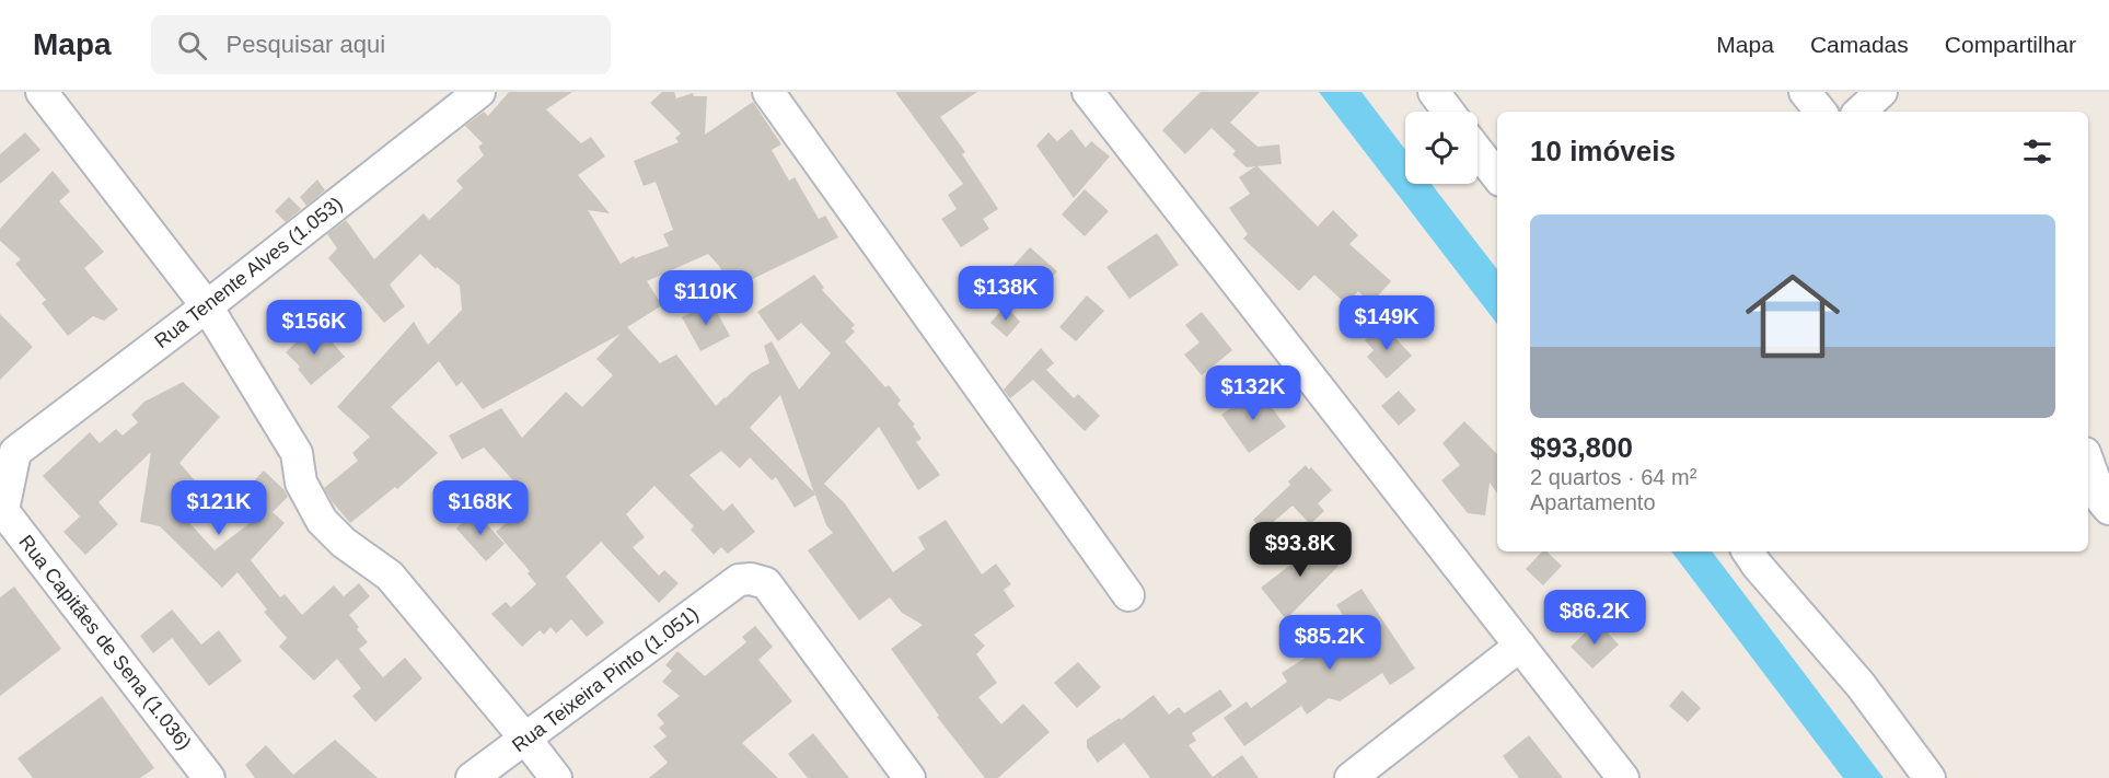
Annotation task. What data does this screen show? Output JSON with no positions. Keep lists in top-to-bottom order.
{
  "streets": {
    "street": ["Rua Tenente Alves (1.053)", "Rua Capitães de Sena (1.036)", "Rua Teixeira Pinto (1.051)"]
  },
  "crossings": [
    ["Rua Tenente Alves (1.053)", "Rua Capitães de Sena (1.036)"]
  ],
  "page": {
    "header": "Mapa",
    "search": "Pesquisar aqui",
    "nav": ["Mapa", "Camadas", "Compartilhar"],
    "heading": "10 imóveis",
    "list": [
      {
        "name": "$93,800",
        "note": "2 quartos · 64 m² · Apartamento"
      }
    ],
    "price": [
      "$138K",
      "$110K",
      "$149K",
      "$156K",
      "$132K",
      "$121K",
      "$168K",
      "$93.8K",
      "$86.2K",
      "$85.2K"
    ]
  }
}
